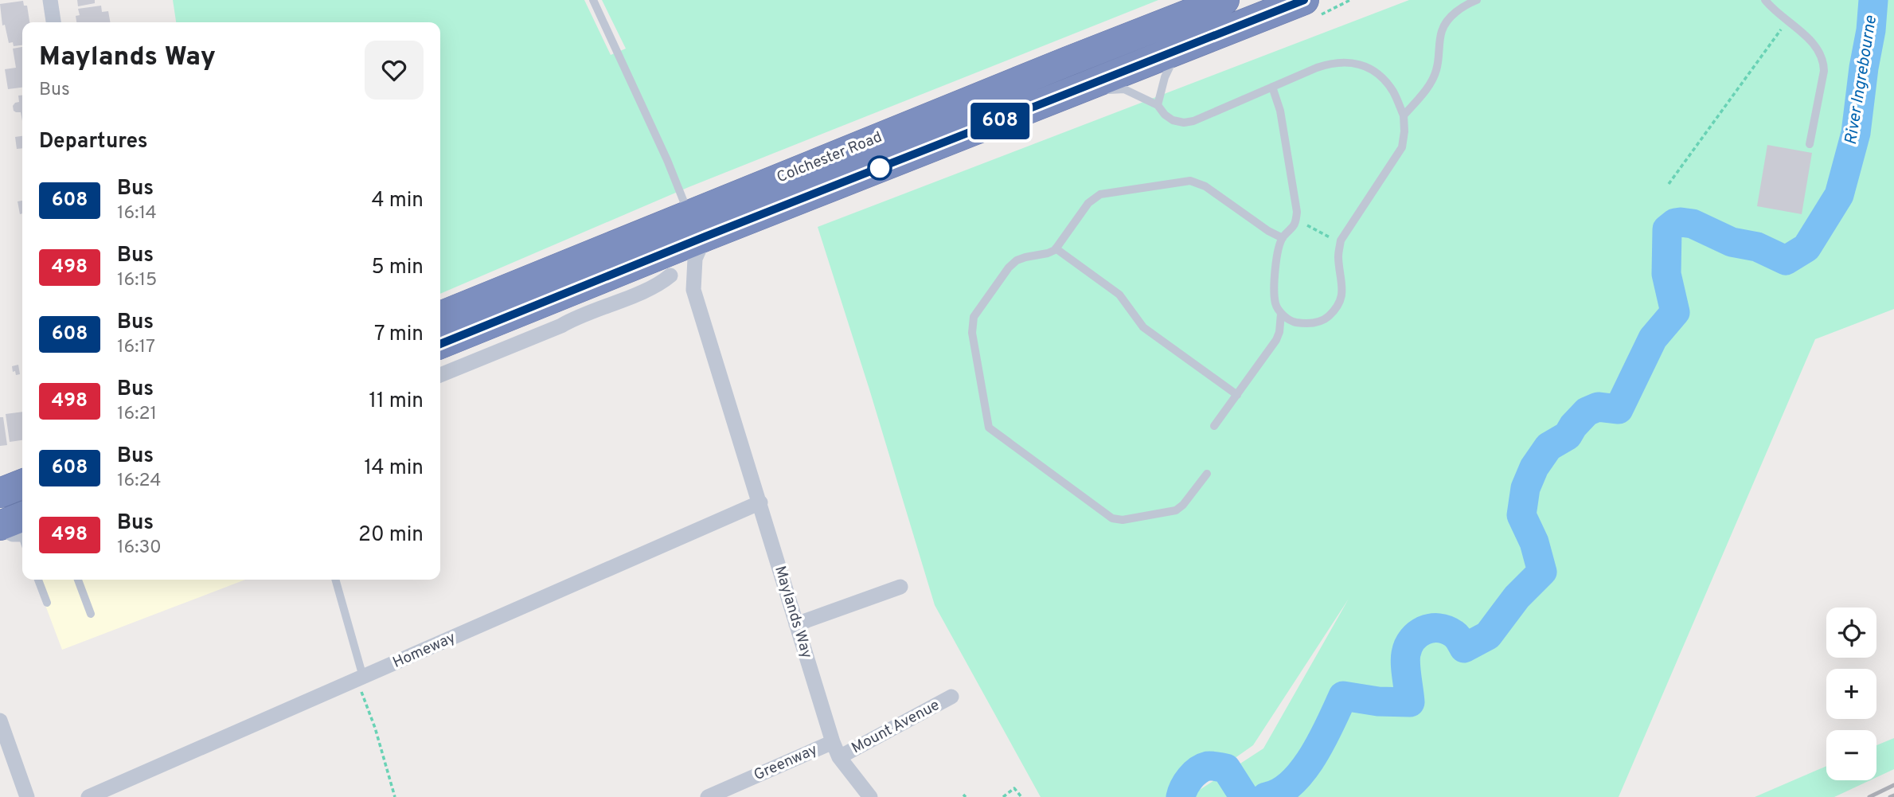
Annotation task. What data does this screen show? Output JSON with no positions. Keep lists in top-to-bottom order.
{
  "streets": {
    "highway": ["Colchester Road"],
    "street": [
      "Maylands Way",
      "Homeway",
      "Mount Avenue",
      "Greenway"
    ]
  },
  "crossings": [
    ["Colchester Road", "Maylands Way"],
    ["Maylands Way", "Homeway"],
    ["Maylands Way", "Mount Avenue"],
    ["Maylands Way", "Greenway"]
  ],
  "water": ["River Ingrebourne"],
  "lines": ["bus line 608"],
  "page": {
    "on_map": "608",
    "heading": [
      ["Maylands Way", "Bus"],
      "Departures"
    ],
    "list": [
      {
        "mark": "608",
        "name": "Bus",
        "note": "16:14",
        "value": "4 min"
      },
      {
        "mark": "498",
        "name": "Bus",
        "note": "16:15",
        "value": "5 min"
      },
      {
        "mark": "608",
        "name": "Bus",
        "note": "16:17",
        "value": "7 min"
      },
      {
        "mark": "498",
        "name": "Bus",
        "note": "16:21",
        "value": "11 min"
      },
      {
        "mark": "608",
        "name": "Bus",
        "note": "16:24",
        "value": "14 min"
      },
      {
        "mark": "498",
        "name": "Bus",
        "note": "16:30",
        "value": "20 min"
      }
    ],
    "map_buttons": ["+", "−"]
  }
}
